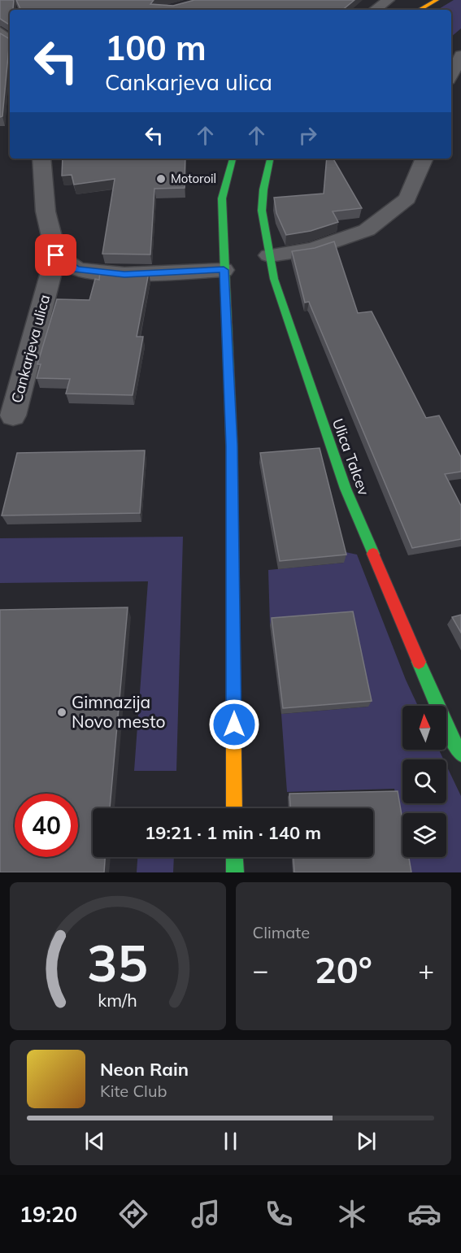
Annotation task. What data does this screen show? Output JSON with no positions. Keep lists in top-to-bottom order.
{
  "streets": {
    "street": ["Cankarjeva ulica", "Ulica Talcev"]
  },
  "places": ["Motoroil", "Gimnazija Novo mesto"],
  "north": "top",
  "page": {
    "turn": ["100 m", "Cankarjeva ulica"],
    "limit": "40",
    "trip": "19:21 · 1 min · 140 m",
    "tile": "Climate",
    "heat": ["−", "20°", "+"],
    "song": ["Neon Rain", "Kite Club"],
    "tabs": "19:20",
    "gauge": ["35", "km/h"]
  }
}
